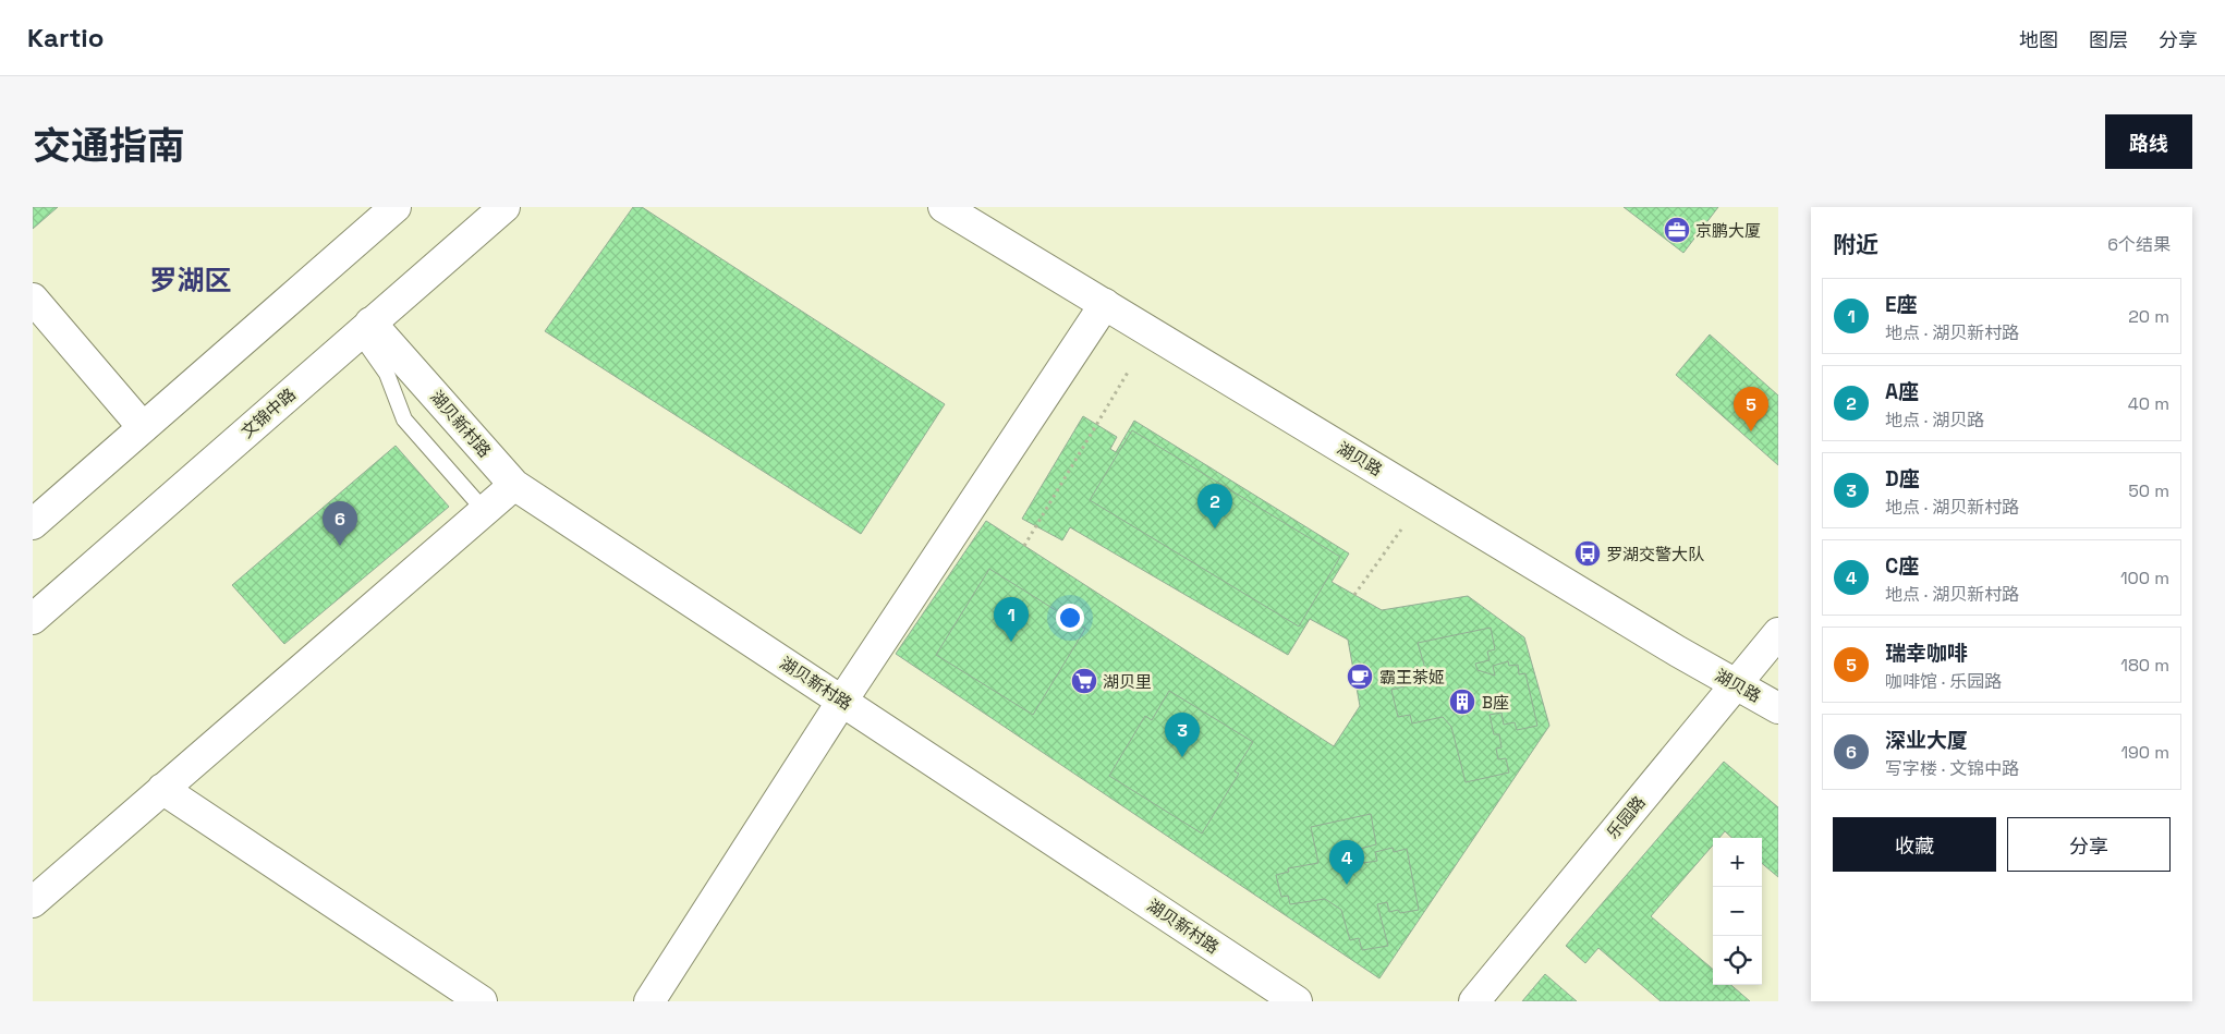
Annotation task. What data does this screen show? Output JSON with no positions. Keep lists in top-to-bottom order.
{
  "streets": {
    "main road": [
      "文锦中路",
      "湖贝新村路",
      "湖贝路",
      "乐园路"
    ]
  },
  "crossings": [
    ["文锦中路", "湖贝新村路"],
    ["湖贝路", "乐园路"]
  ],
  "districts": ["罗湖区"],
  "places": {
    "office": ["京鹏大厦"],
    "bus stop": ["罗湖交警大队"],
    "cafe": ["霸王茶姬"],
    "supermarket": ["湖贝里"],
    "building": ["B座"]
  },
  "page": {
    "header": "Kartio",
    "nav": ["地图", "图层", "分享"],
    "title": "交通指南",
    "buttons": [
      "路线",
      ["收藏", "分享"]
    ],
    "heading": ["附近", "6个结果"],
    "list": [
      {
        "mark": "1",
        "name": "E座",
        "note": "地点 · 湖贝新村路",
        "value": "20 m"
      },
      {
        "mark": "2",
        "name": "A座",
        "note": "地点 · 湖贝路",
        "value": "40 m"
      },
      {
        "mark": "3",
        "name": "D座",
        "note": "地点 · 湖贝新村路",
        "value": "50 m"
      },
      {
        "mark": "4",
        "name": "C座",
        "note": "地点 · 湖贝新村路",
        "value": "100 m"
      },
      {
        "mark": "5",
        "name": "瑞幸咖啡",
        "note": "咖啡馆 · 乐园路",
        "value": "180 m"
      },
      {
        "mark": "6",
        "name": "深业大厦",
        "note": "写字楼 · 文锦中路",
        "value": "190 m"
      }
    ],
    "pins": [
      "5",
      "2",
      "6",
      "1",
      "3",
      "4"
    ],
    "map_buttons": ["+", "−"]
  }
}
